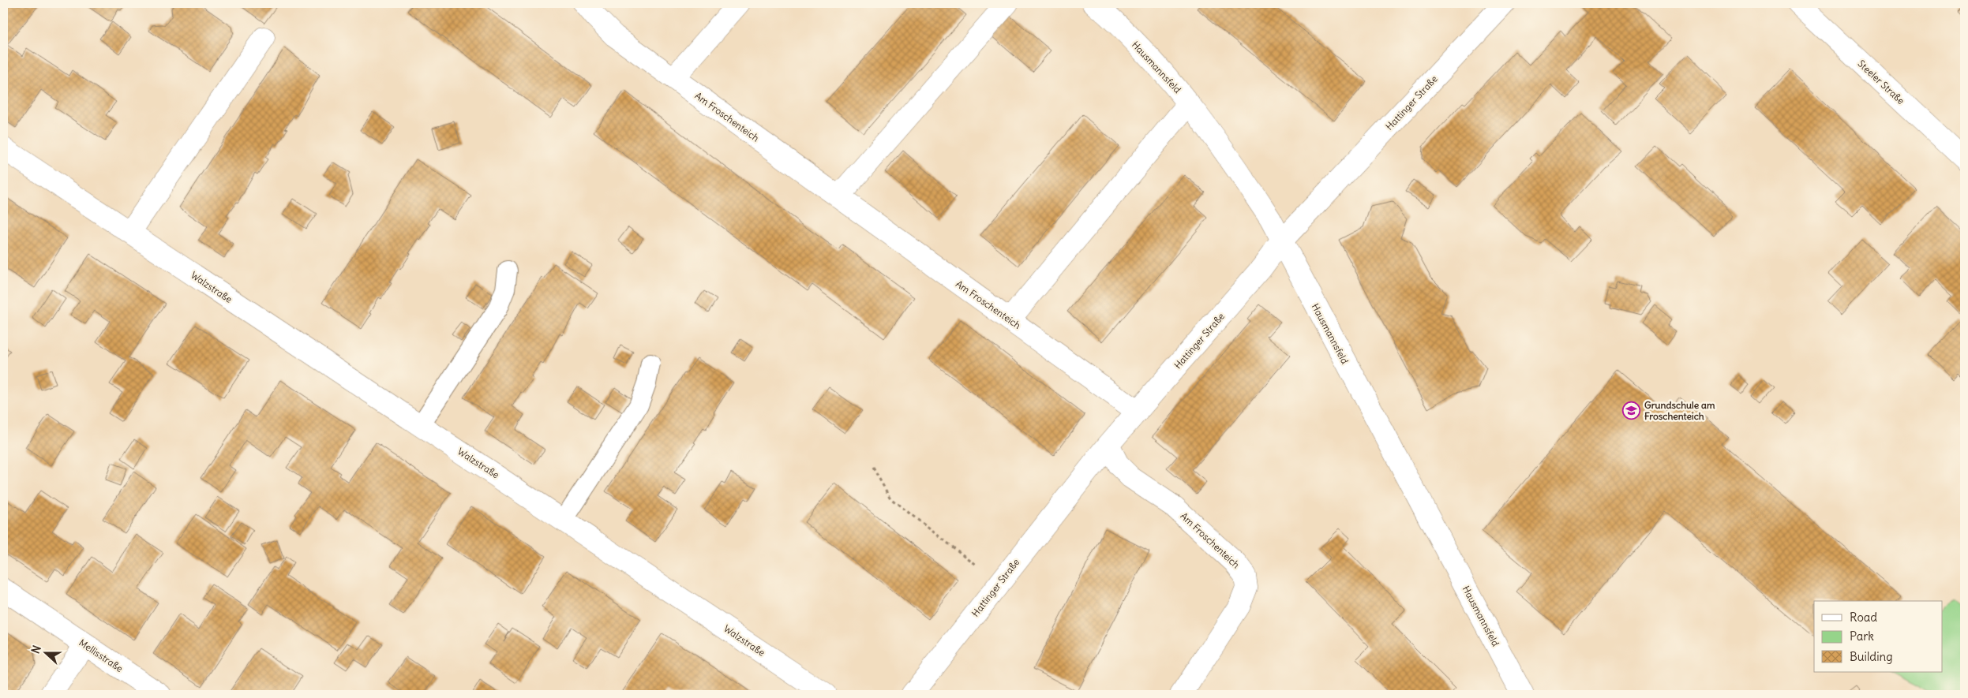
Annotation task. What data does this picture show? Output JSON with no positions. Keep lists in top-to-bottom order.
{
  "streets": {
    "street": [
      "Hausmannsfeld",
      "Steeler Straße",
      "Hattinger Straße",
      "Am Froschenteich",
      "Walzstraße",
      "Mellisstraße"
    ]
  },
  "crossings": [
    ["Hausmannsfeld", "Hattinger Straße"],
    ["Hattinger Straße", "Am Froschenteich"]
  ],
  "places": {
    "school or university": ["Grundschule am Froschenteich"]
  },
  "legend": ["Road", "Park", "Building"],
  "north": "left"
}
